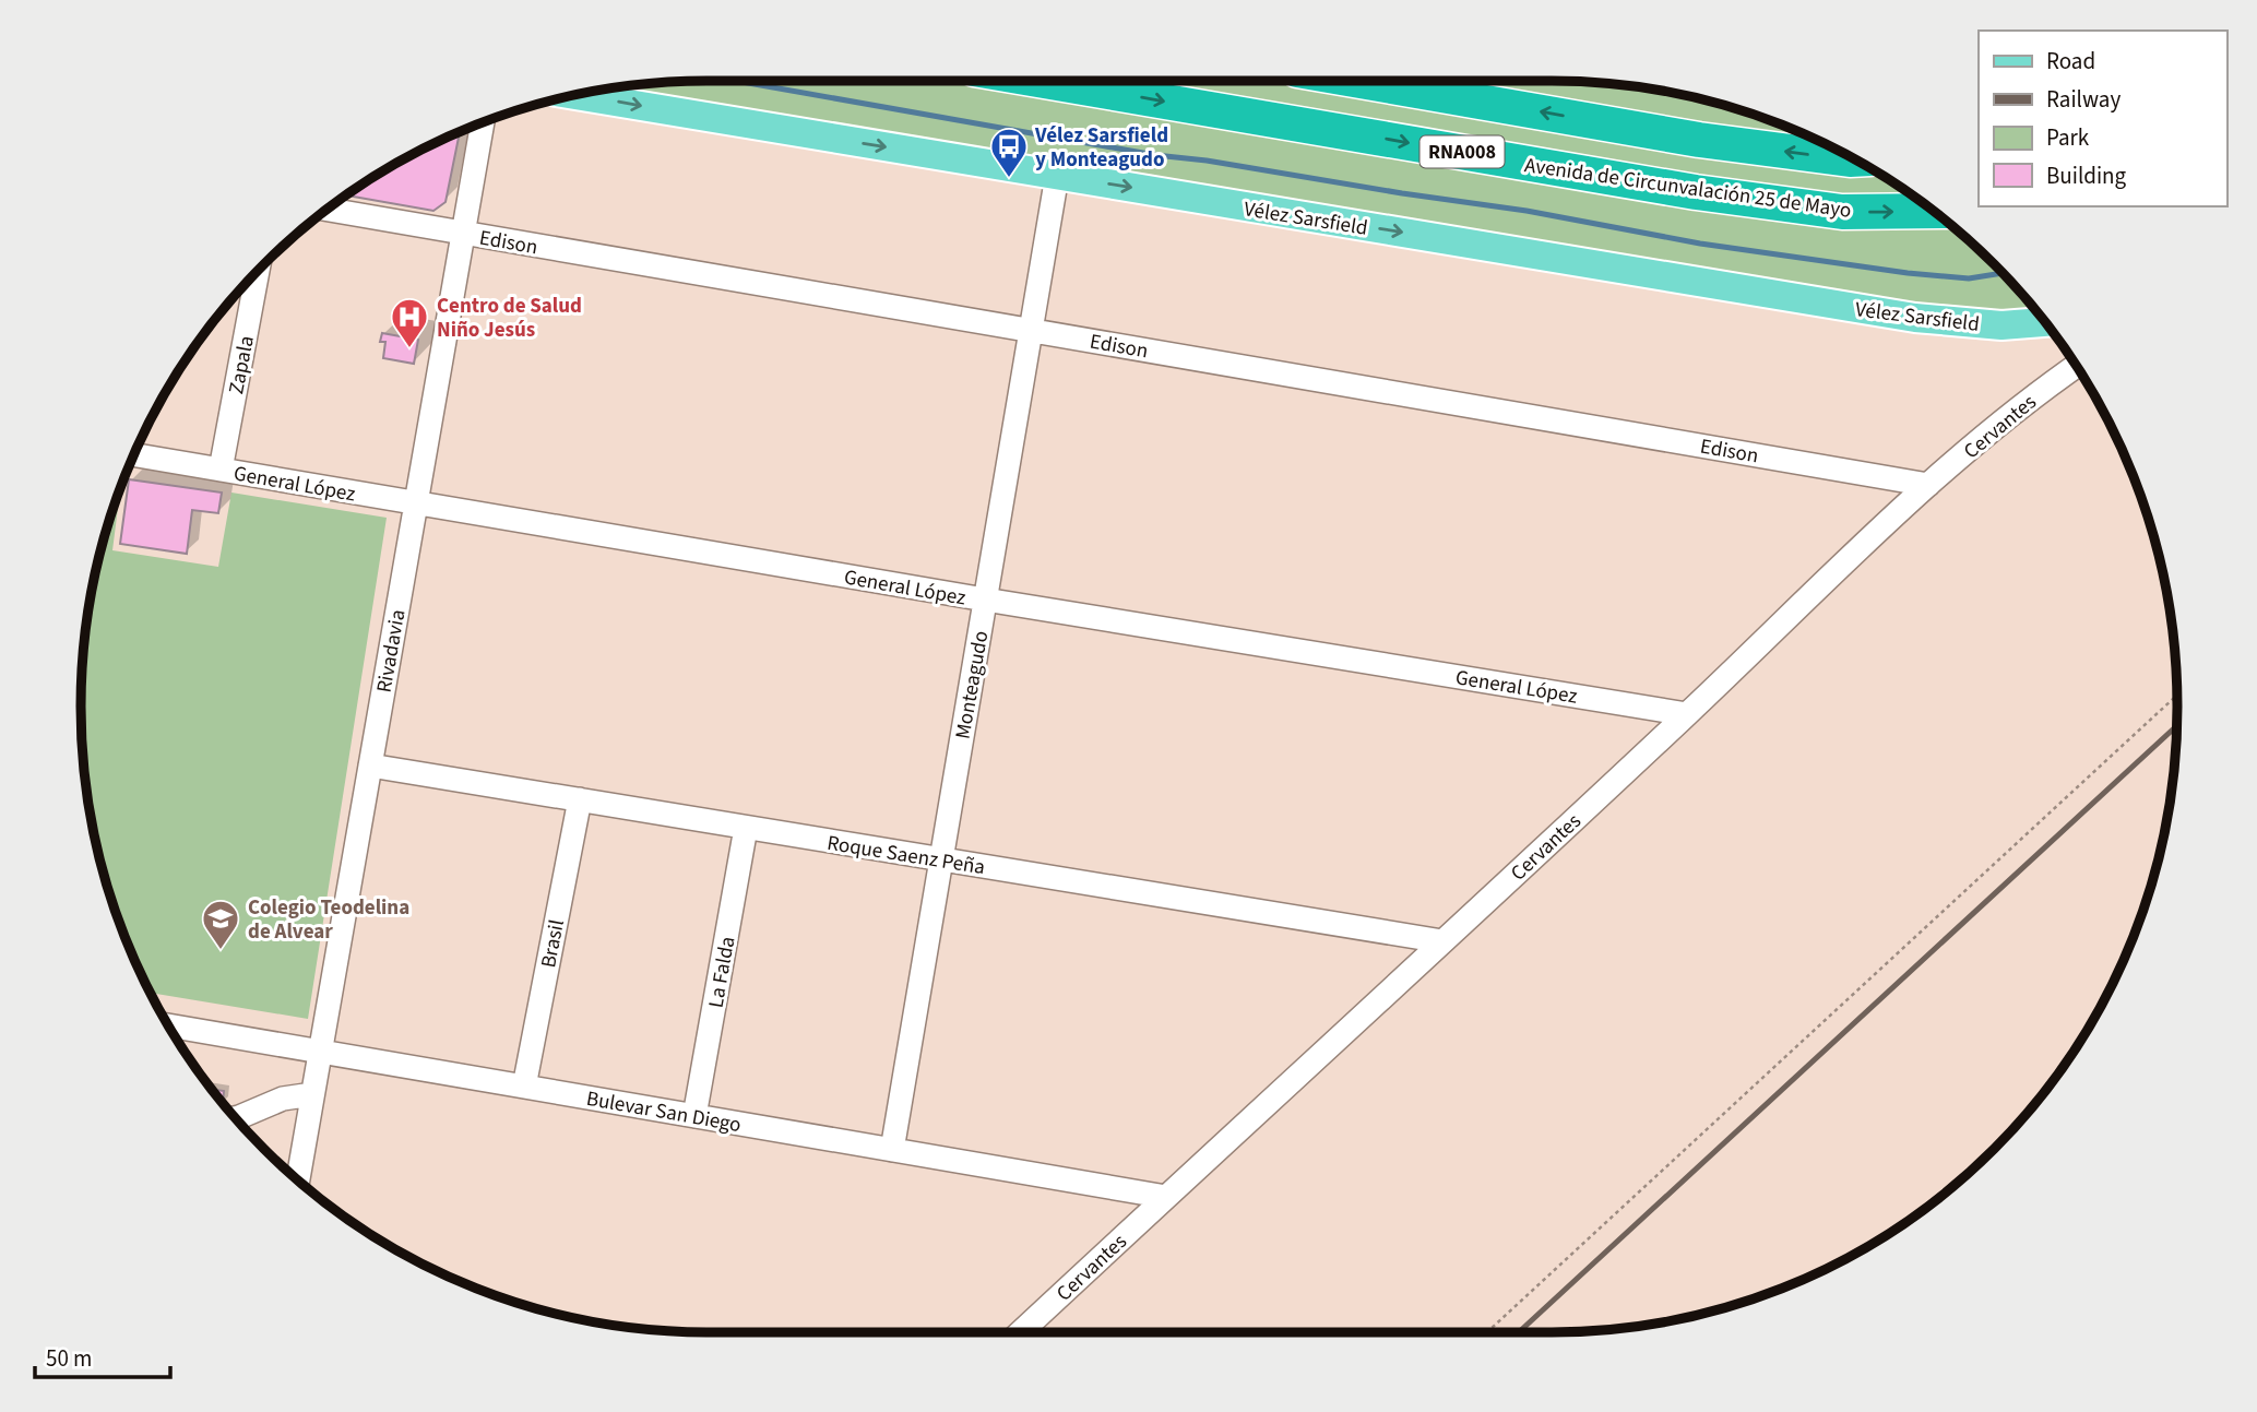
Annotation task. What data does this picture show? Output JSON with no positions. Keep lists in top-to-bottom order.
{
  "streets": {
    "highway": ["RNA008", "Avenida de Circunvalación 25 de Mayo"],
    "main road": ["Vélez Sarsfield"],
    "street": [
      "Edison",
      "Zapala",
      "Cervantes",
      "General López",
      "Rivadavia",
      "Monteagudo",
      "Roque Saenz Peña",
      "Brasil",
      "La Falda",
      "Bulevar San Diego"
    ]
  },
  "crossings": [
    ["Vélez Sarsfield", "Monteagudo"],
    ["Edison", "Cervantes"],
    ["Edison", "Rivadavia"],
    ["Edison", "Monteagudo"],
    ["Zapala", "General López"],
    ["Cervantes", "General López"],
    ["Cervantes", "Roque Saenz Peña"],
    ["Cervantes", "Bulevar San Diego"],
    ["General López", "Rivadavia"],
    ["General López", "Monteagudo"],
    ["Rivadavia", "Roque Saenz Peña"],
    ["Rivadavia", "Bulevar San Diego"],
    ["Monteagudo", "Roque Saenz Peña"],
    ["Monteagudo", "Bulevar San Diego"],
    ["Roque Saenz Peña", "Brasil"],
    ["Roque Saenz Peña", "La Falda"],
    ["Brasil", "Bulevar San Diego"],
    ["La Falda", "Bulevar San Diego"]
  ],
  "one_way": ["Vélez Sarsfield"],
  "places": {
    "bus stop": ["Vélez Sarsfield y Monteagudo"],
    "hospital": ["Centro de Salud Niño Jesús"],
    "school or university": ["Colegio Teodelina de Alvear"]
  },
  "legend": [
    "Road",
    "Railway",
    "Park",
    "Building"
  ],
  "scale_bar": "50 m"
}
